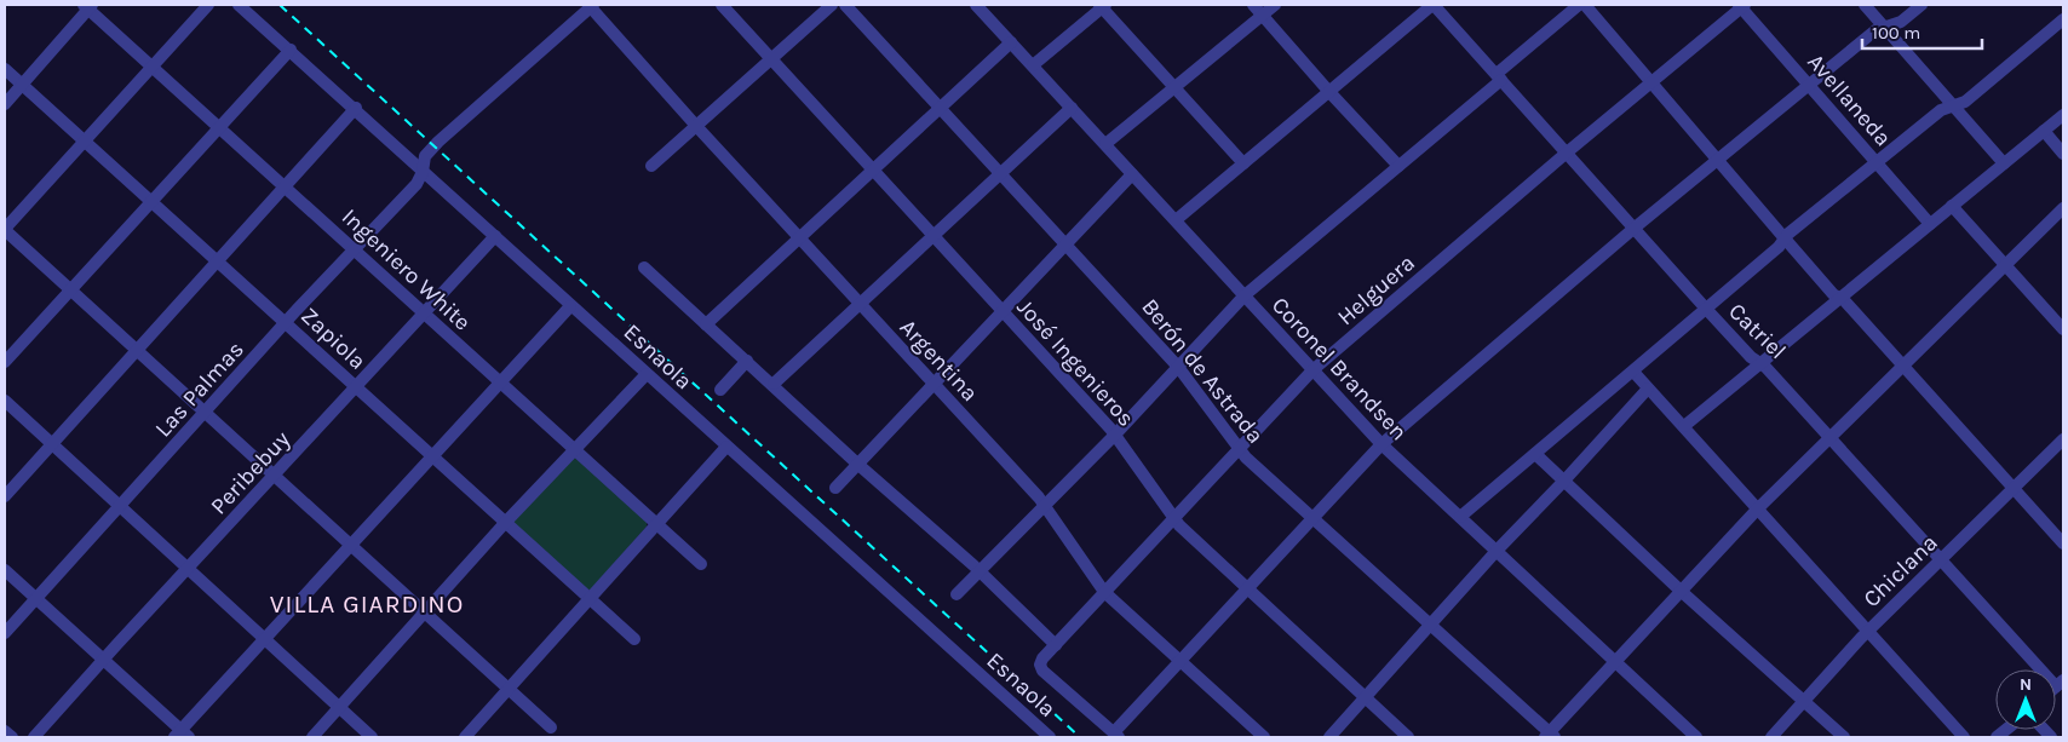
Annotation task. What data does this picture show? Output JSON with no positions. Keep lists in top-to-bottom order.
{
  "streets": {
    "street": [
      "Avellaneda",
      "Ingeniero White",
      "Helguera",
      "Catriel",
      "Zapiola",
      "Esnaola",
      "Argentina",
      "José Ingenieros",
      "Coronel Brandsen",
      "Berón de Astrada",
      "Las Palmas",
      "Peribebuy",
      "Chiclana"
    ]
  },
  "crossings": [
    ["Avellaneda", "Helguera"],
    ["Ingeniero White", "Las Palmas"],
    ["Ingeniero White", "Peribebuy"],
    ["Helguera", "Catriel"],
    ["Helguera", "Argentina"],
    ["Helguera", "José Ingenieros"],
    ["Helguera", "Coronel Brandsen"],
    ["Helguera", "Berón de Astrada"],
    ["Catriel", "Chiclana"],
    ["Zapiola", "Las Palmas"],
    ["Zapiola", "Peribebuy"],
    ["Esnaola", "Las Palmas"],
    ["Esnaola", "Peribebuy"]
  ],
  "districts": ["VILLA GIARDINO"],
  "scale_bar": "100 m",
  "north": "top"
}
